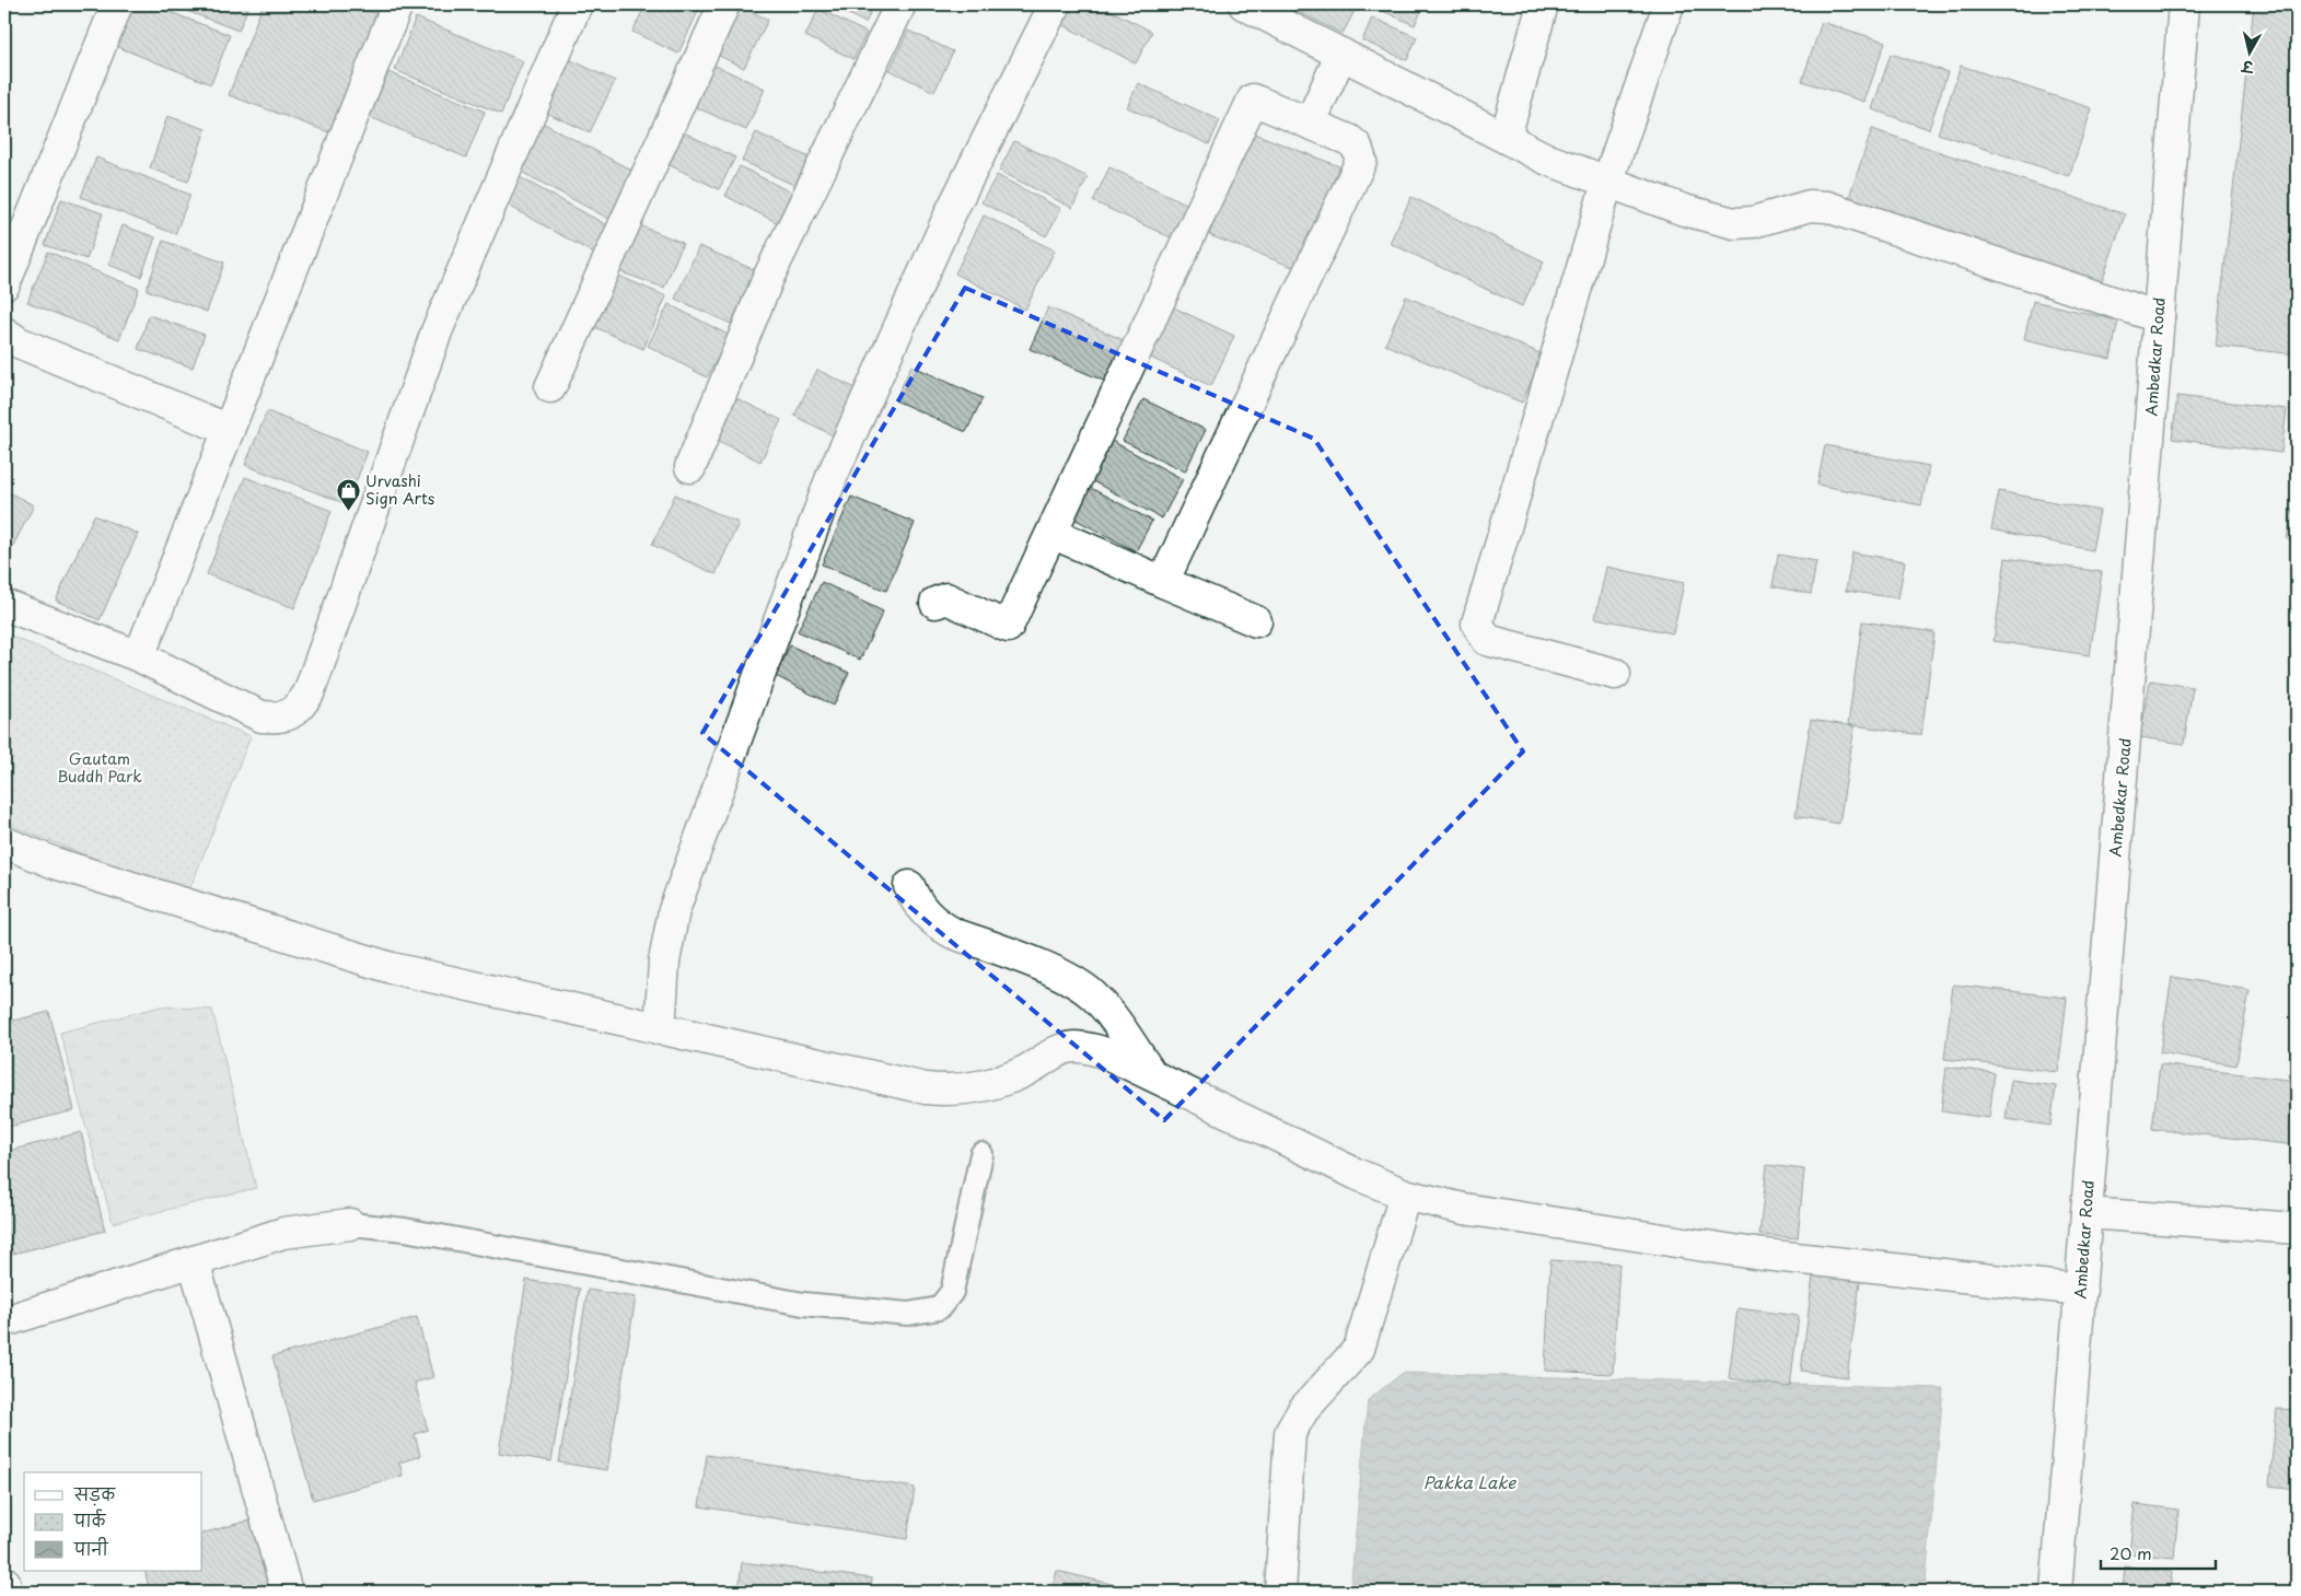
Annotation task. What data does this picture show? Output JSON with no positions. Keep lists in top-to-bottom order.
{
  "streets": {
    "street": ["Ambedkar Road"]
  },
  "water": ["Pakka Lake"],
  "parks": ["Gautam Buddh Park"],
  "places": {
    "shop": ["Urvashi Sign Arts"]
  },
  "legend": ["सड़क", "पार्क", "पानी"],
  "scale_bar": "20 m",
  "north": "bottom"
}
